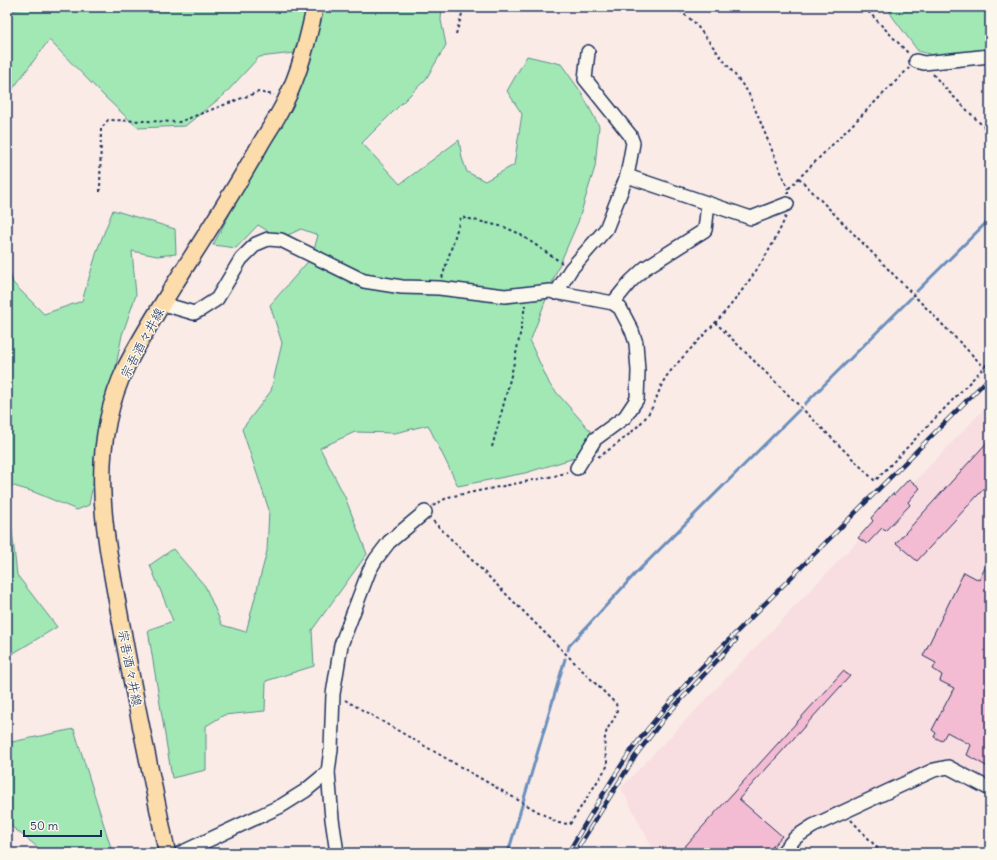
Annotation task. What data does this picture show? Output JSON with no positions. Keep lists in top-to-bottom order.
{
  "streets": {
    "main road": ["宗吾酒々井線"]
  },
  "scale_bar": "50 m"
}
